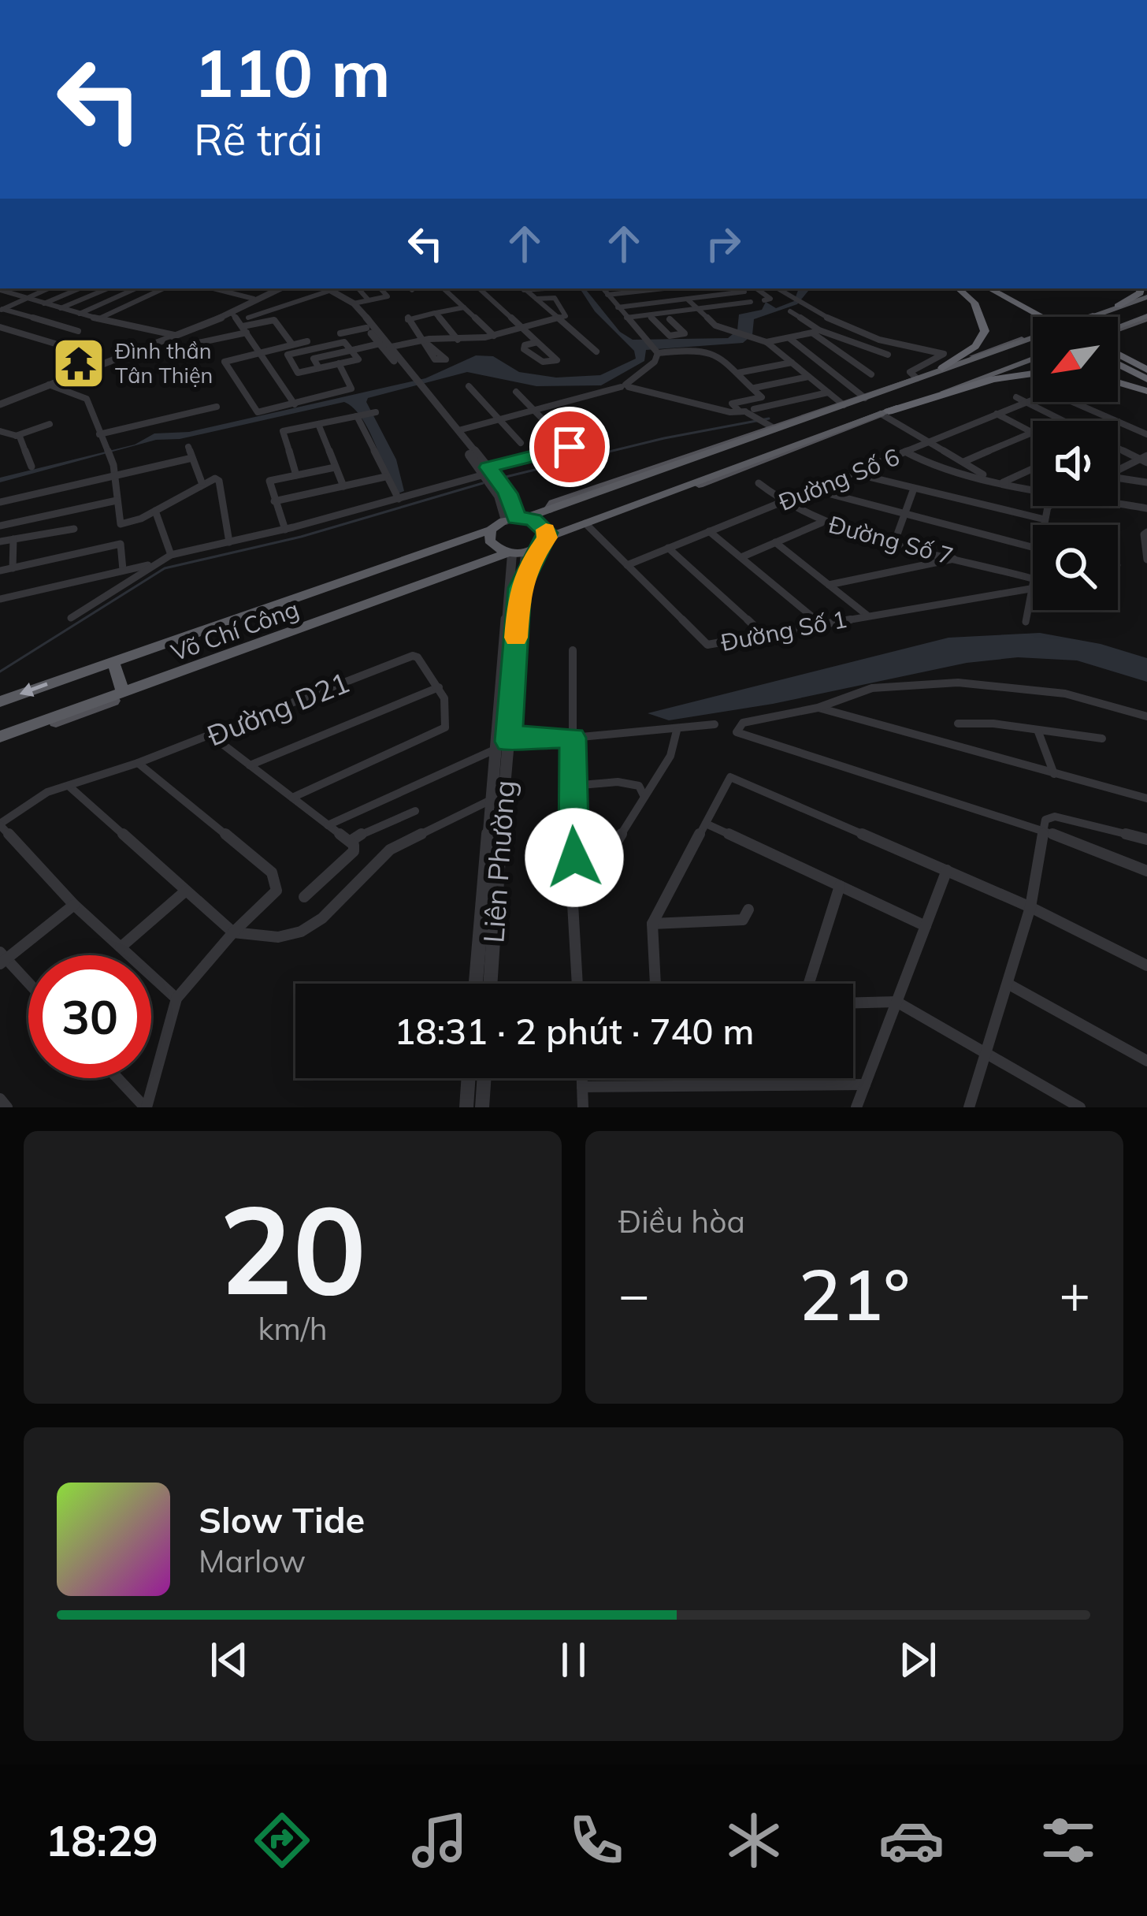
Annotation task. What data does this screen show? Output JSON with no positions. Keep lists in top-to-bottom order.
{
  "streets": {
    "highway": ["Võ Chí Công"],
    "street": [
      "Đường Số 6",
      "Đường Số 7",
      "Đường Số 1",
      "Đường D21",
      "Liên Phường"
    ]
  },
  "crossings": [
    ["Đường Số 6", "Đường Số 7"],
    ["Đường Số 6", "Đường Số 1"],
    ["Đường Số 7", "Đường Số 1"],
    ["Võ Chí Công", "Liên Phường"]
  ],
  "places": {
    "temple": ["Đình thần Tân Thiện"]
  },
  "north": "bottom left",
  "page": {
    "turn": ["110 m", "Rẽ trái"],
    "limit": "30",
    "trip": "18:31 · 2 phút · 740 m",
    "tile": [
      ["20", "km/h"],
      "Điều hòa"
    ],
    "heat": ["−", "21°", "+"],
    "song": ["Slow Tide", "Marlow"],
    "tabs": "18:29"
  }
}
